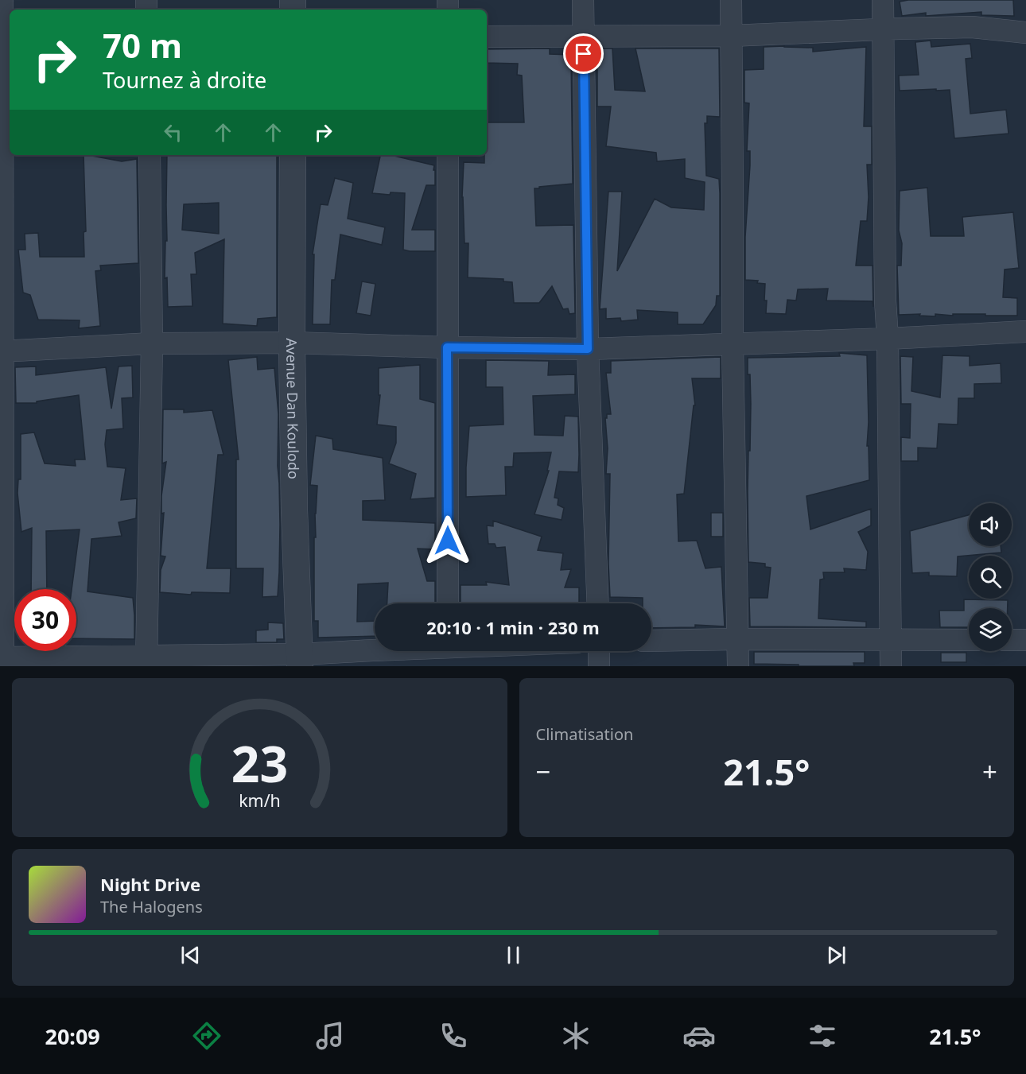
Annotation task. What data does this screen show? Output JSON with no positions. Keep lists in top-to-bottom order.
{
  "streets": {
    "street": ["Avenue Dan Koulodo"]
  },
  "page": {
    "turn": ["70 m", "Tournez à droite"],
    "limit": "30",
    "trip": "20:10 · 1 min · 230 m",
    "tile": "Climatisation",
    "heat": ["−", "21.5°", "+"],
    "song": ["Night Drive", "The Halogens"],
    "tabs": ["20:09", "21.5°"],
    "gauge": ["23", "km/h"]
  }
}
